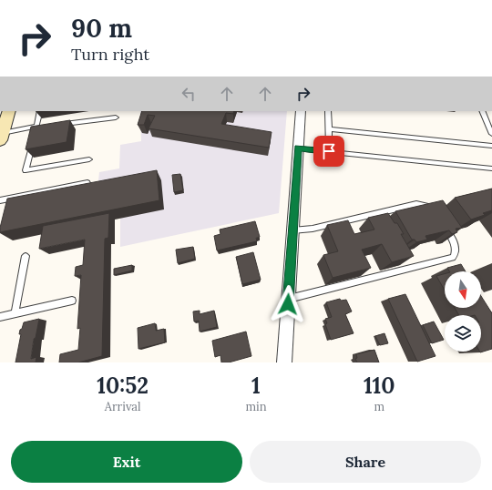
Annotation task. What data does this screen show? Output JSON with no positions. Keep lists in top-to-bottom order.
{
  "north": "bottom",
  "page": {
    "turn": ["90 m", "Turn right"],
    "eta": [
      "10:52",
      "Arrival",
      "1",
      "min",
      "110",
      "m"
    ],
    "buttons": ["Exit", "Share"]
  }
}
